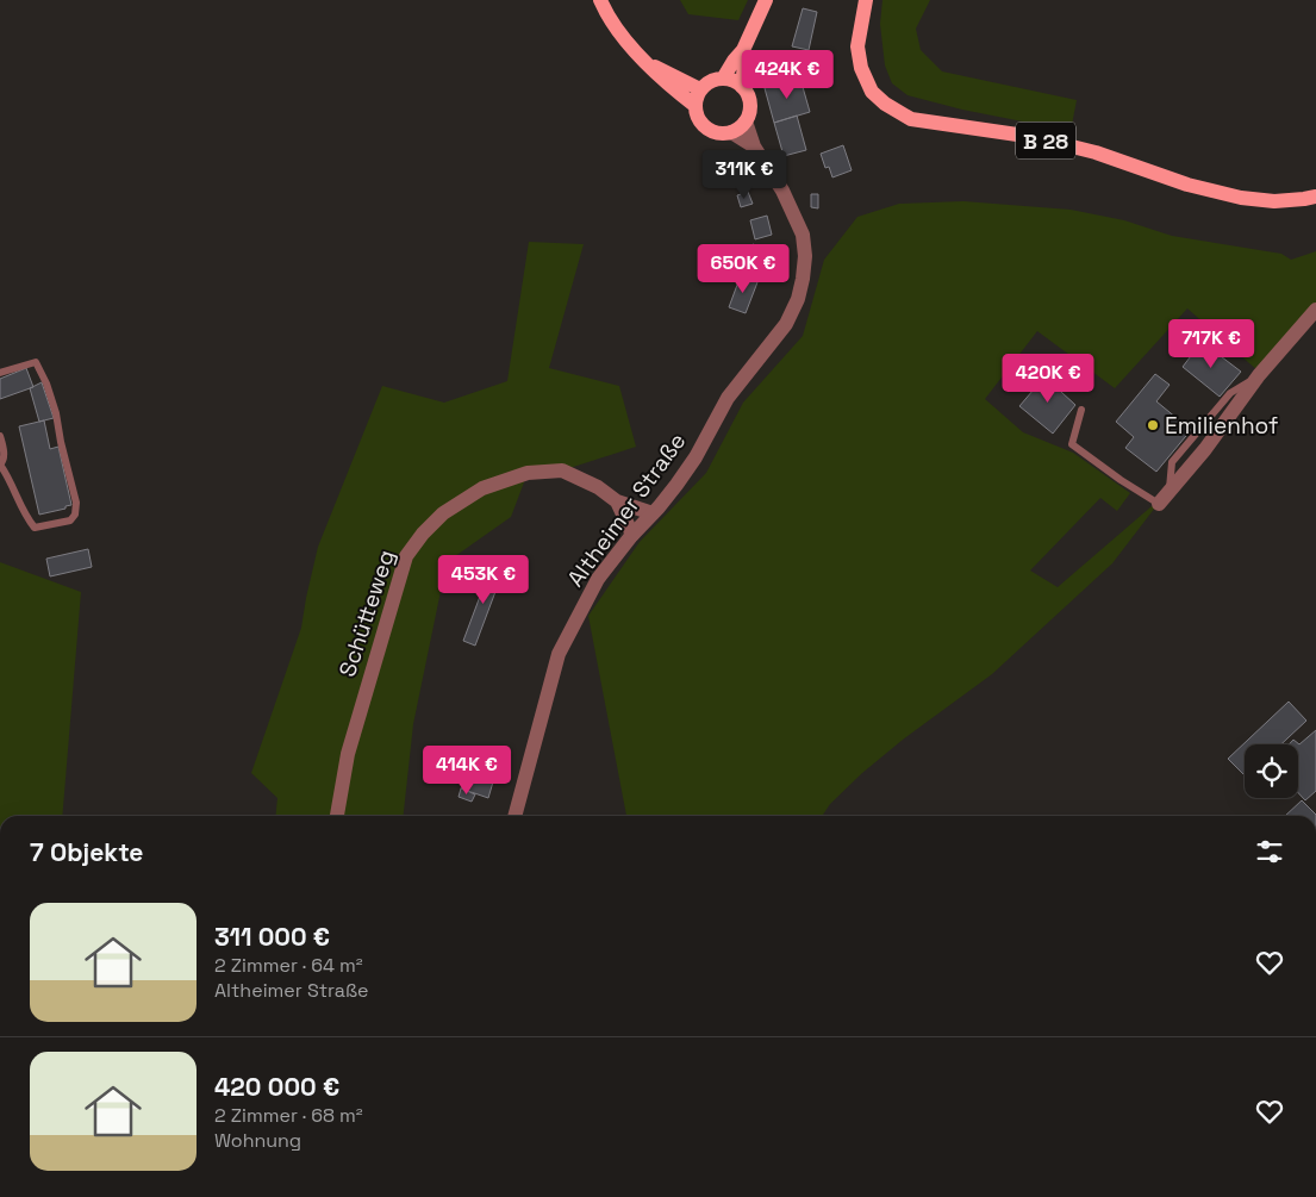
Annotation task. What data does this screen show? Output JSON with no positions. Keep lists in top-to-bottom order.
{
  "streets": {
    "main road": ["B 28"],
    "street": ["Altheimer Straße", "Schütteweg"]
  },
  "crossings": [
    ["Altheimer Straße", "Schütteweg"]
  ],
  "places": ["Emilienhof"],
  "page": {
    "price": [
      "424K €",
      "311K €",
      "650K €",
      "717K €",
      "420K €",
      "453K €",
      "414K €"
    ],
    "heading": "7 Objekte",
    "list": [
      {
        "name": "311 000 €",
        "note": "2 Zimmer · 64 m² · Altheimer Straße"
      },
      {
        "name": "420 000 €",
        "note": "2 Zimmer · 68 m² · Wohnung"
      }
    ]
  }
}
